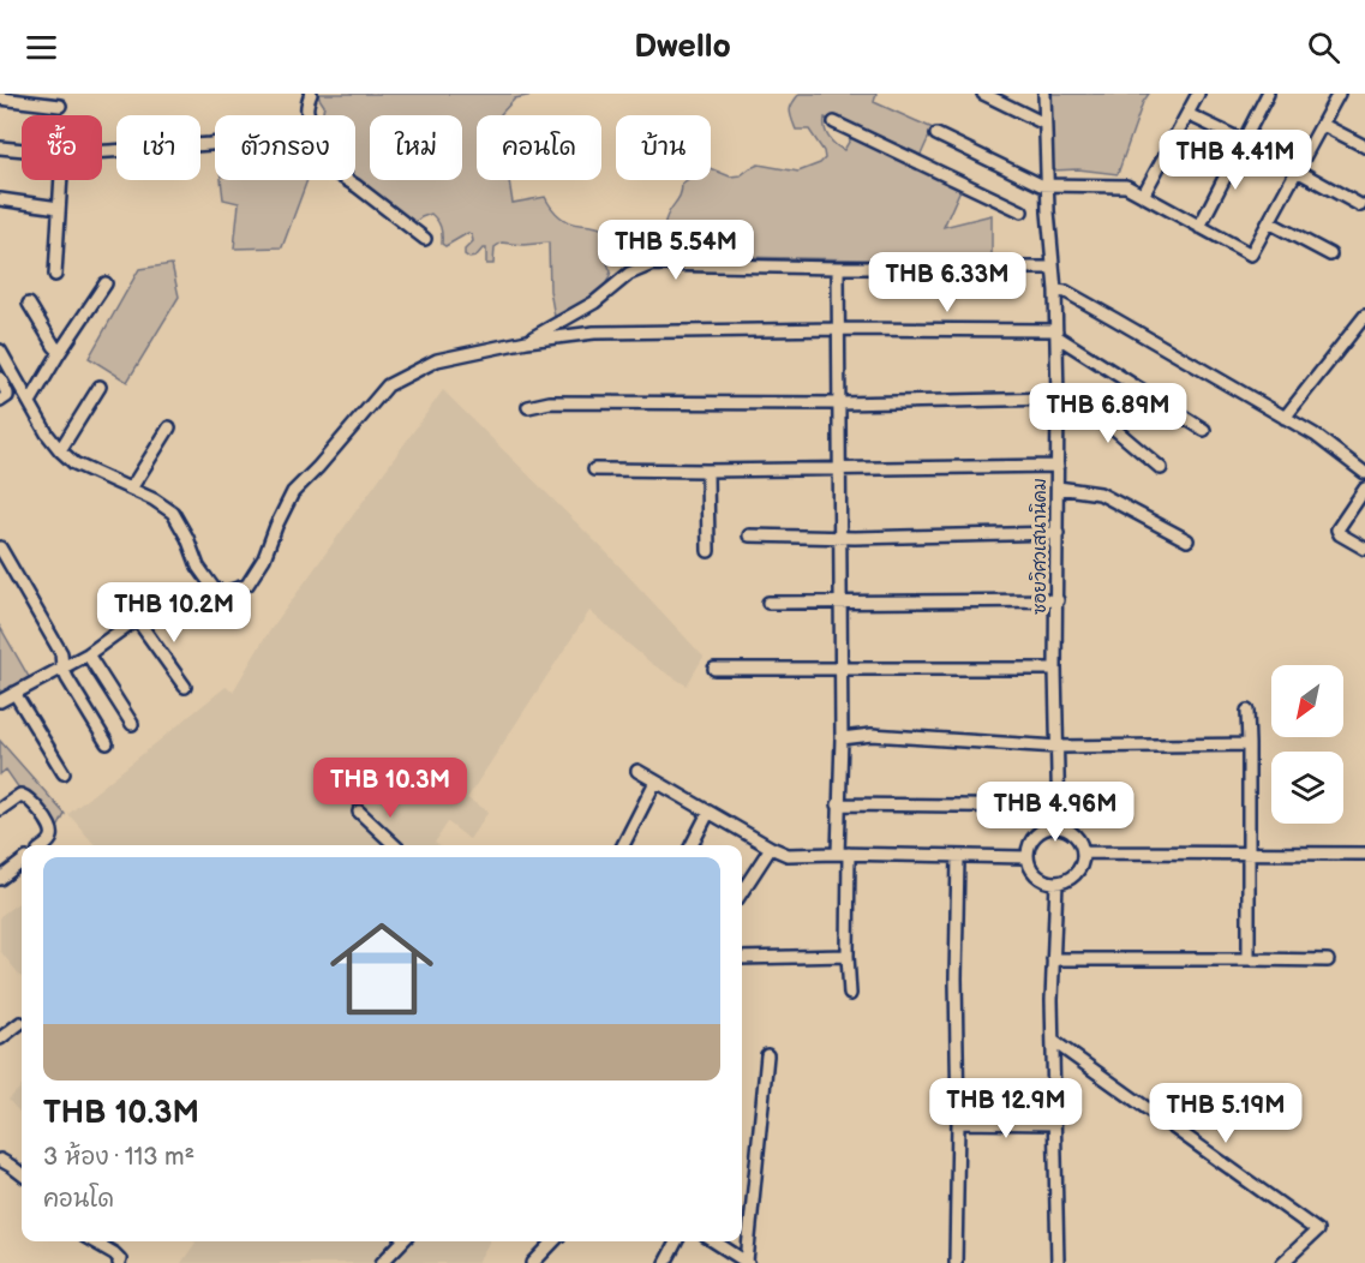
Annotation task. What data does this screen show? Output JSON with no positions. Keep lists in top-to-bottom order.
{
  "streets": {
    "street": ["ซอยวิศวเสนานิคม"]
  },
  "north": "bottom left",
  "page": {
    "header": "Dwello",
    "chip": [
      "ซื้อ",
      "เช่า",
      "ตัวกรอง",
      "ใหม่",
      "คอนโด",
      "บ้าน"
    ],
    "price": [
      "THB 4.41M",
      "THB 5.54M",
      "THB 6.33M",
      "THB 6.89M",
      "THB 10.2M",
      "THB 10.3M",
      "THB 4.96M",
      "THB 12.9M",
      "THB 5.19M"
    ],
    "list": [
      {
        "name": "THB 10.3M",
        "note": "3 ห้อง · 113 m² · คอนโด"
      }
    ]
  }
}
